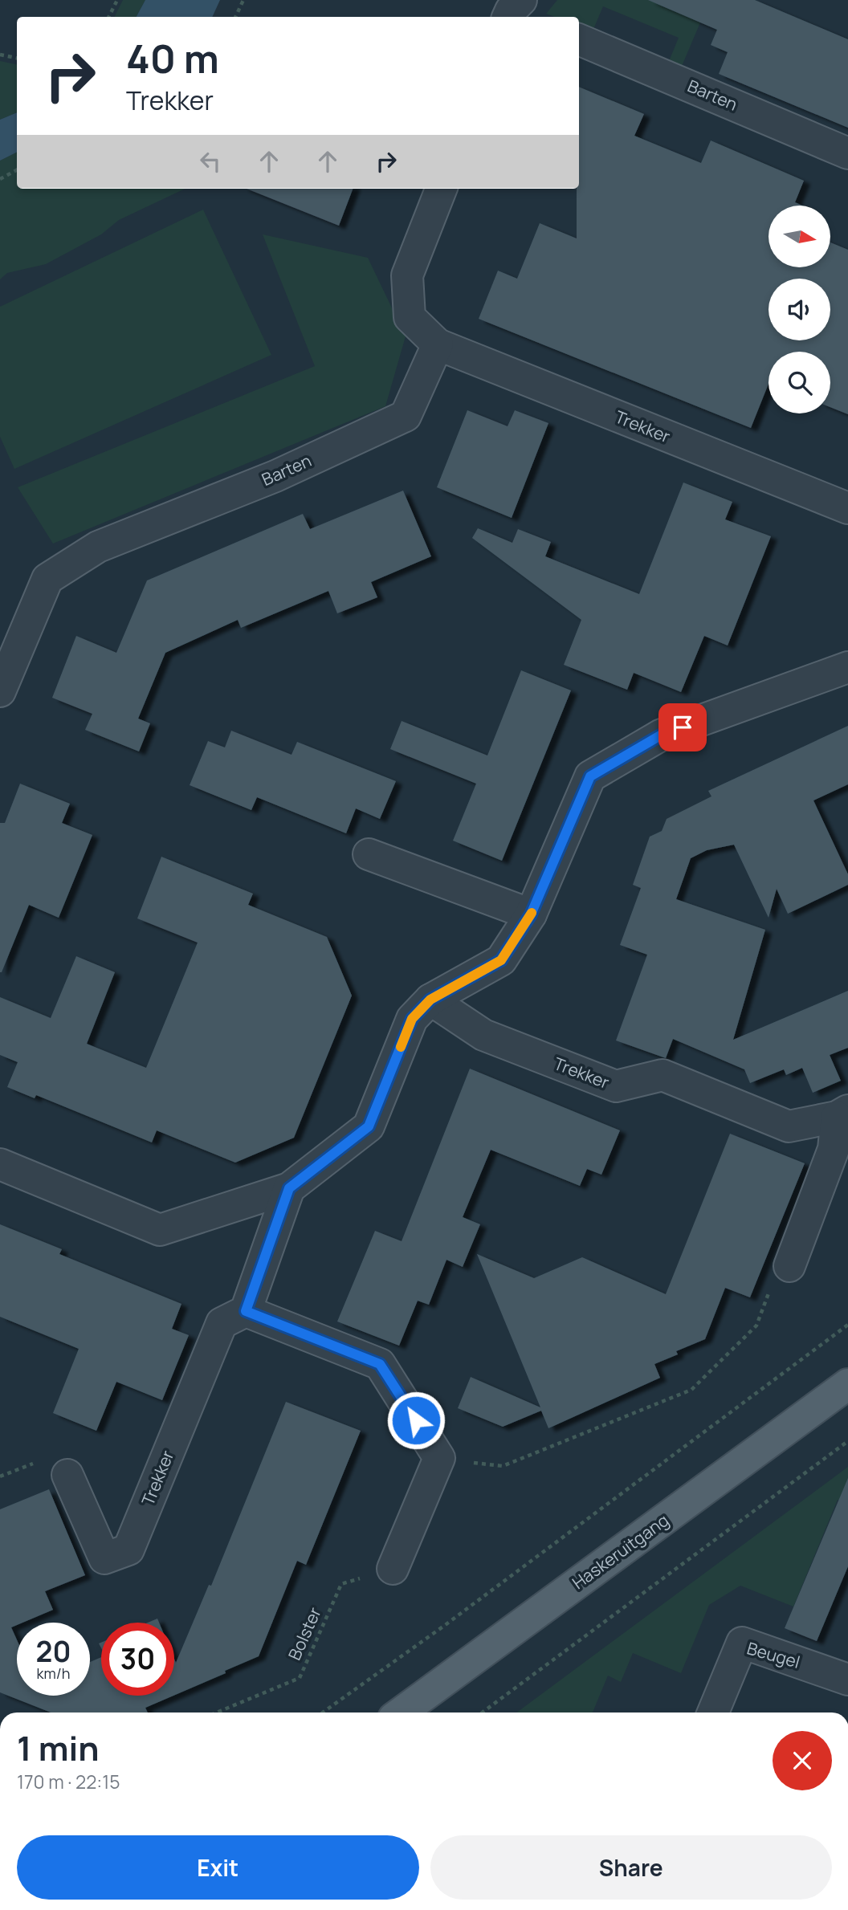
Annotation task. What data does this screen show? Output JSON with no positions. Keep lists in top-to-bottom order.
{
  "streets": {
    "main road": ["Haskeruitgang"],
    "street": ["Barten", "Trekker", "Beugel"],
    "path": ["Bolster"]
  },
  "crossings": [
    ["Barten", "Trekker"]
  ],
  "north": "right",
  "page": {
    "turn": ["40 m", "Trekker"],
    "speed": "20 km/h",
    "limit": "30",
    "heading": ["1 min", "170 m · 22:15"],
    "buttons": ["Exit", "Share"]
  }
}
